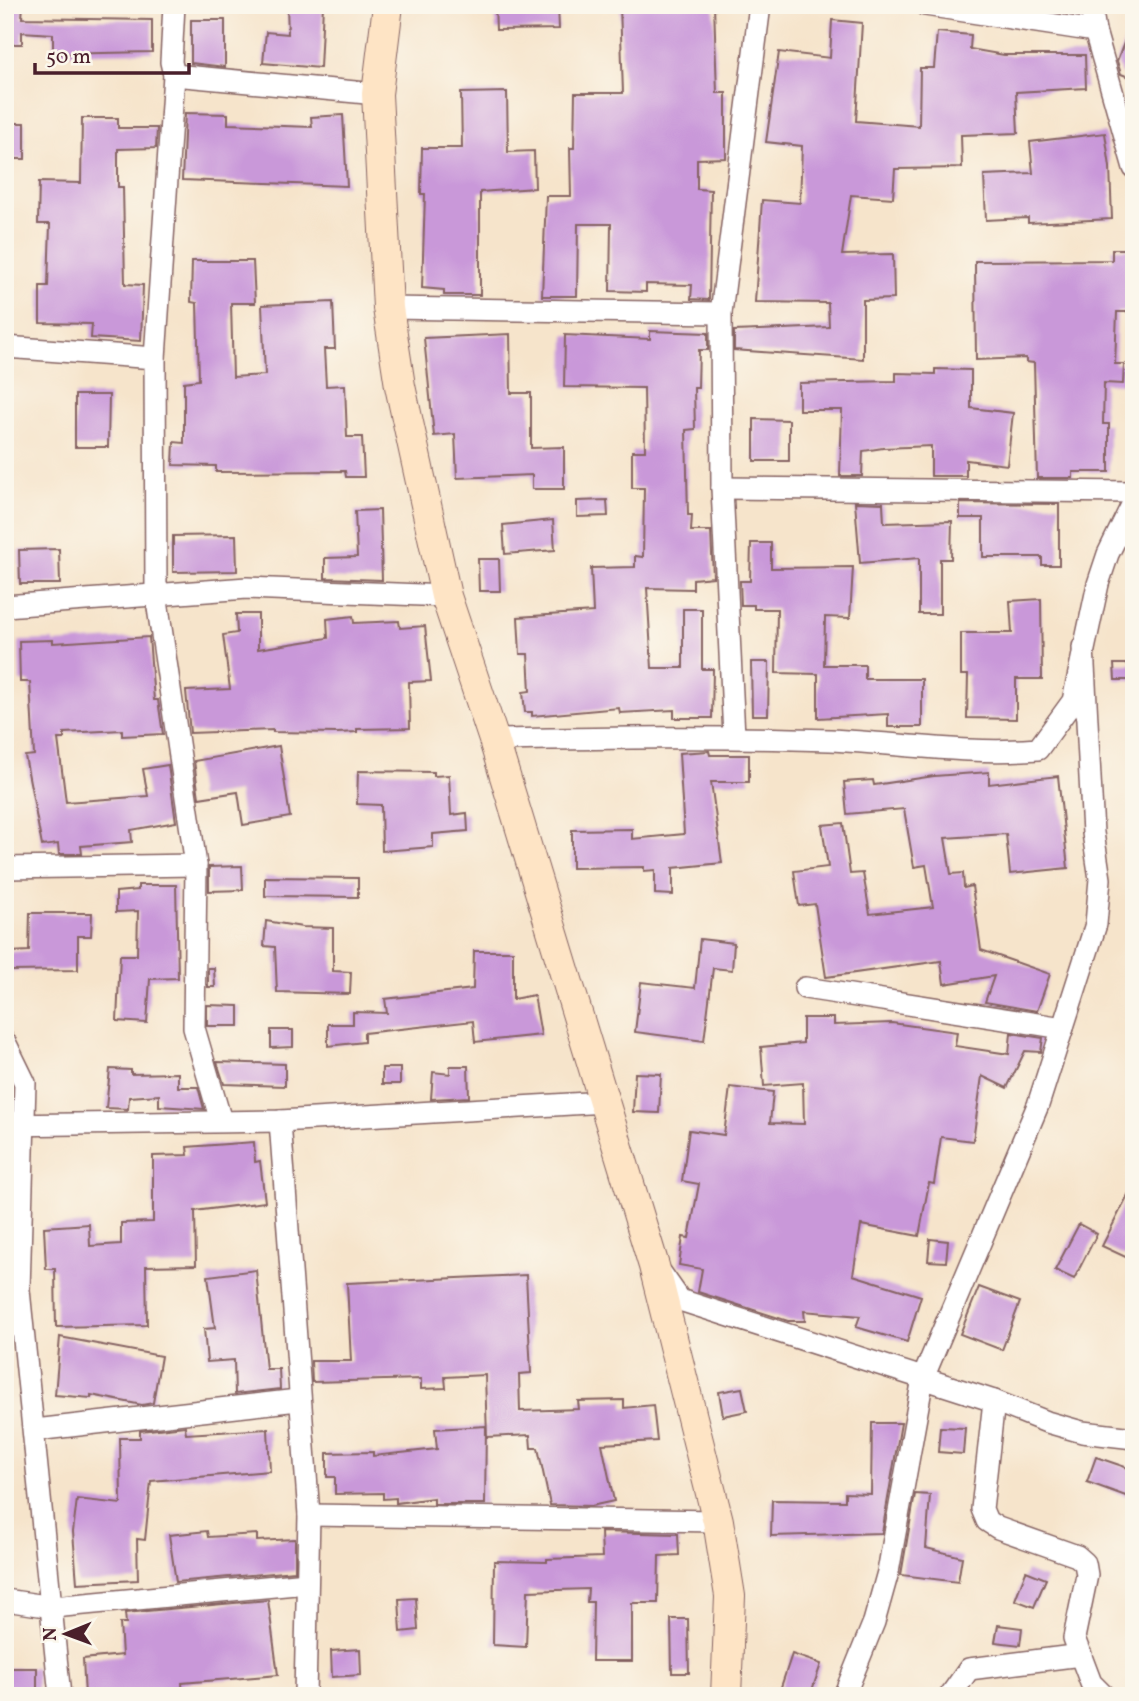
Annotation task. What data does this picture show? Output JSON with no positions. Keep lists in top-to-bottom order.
{
  "scale_bar": "50 m",
  "north": "left"
}
